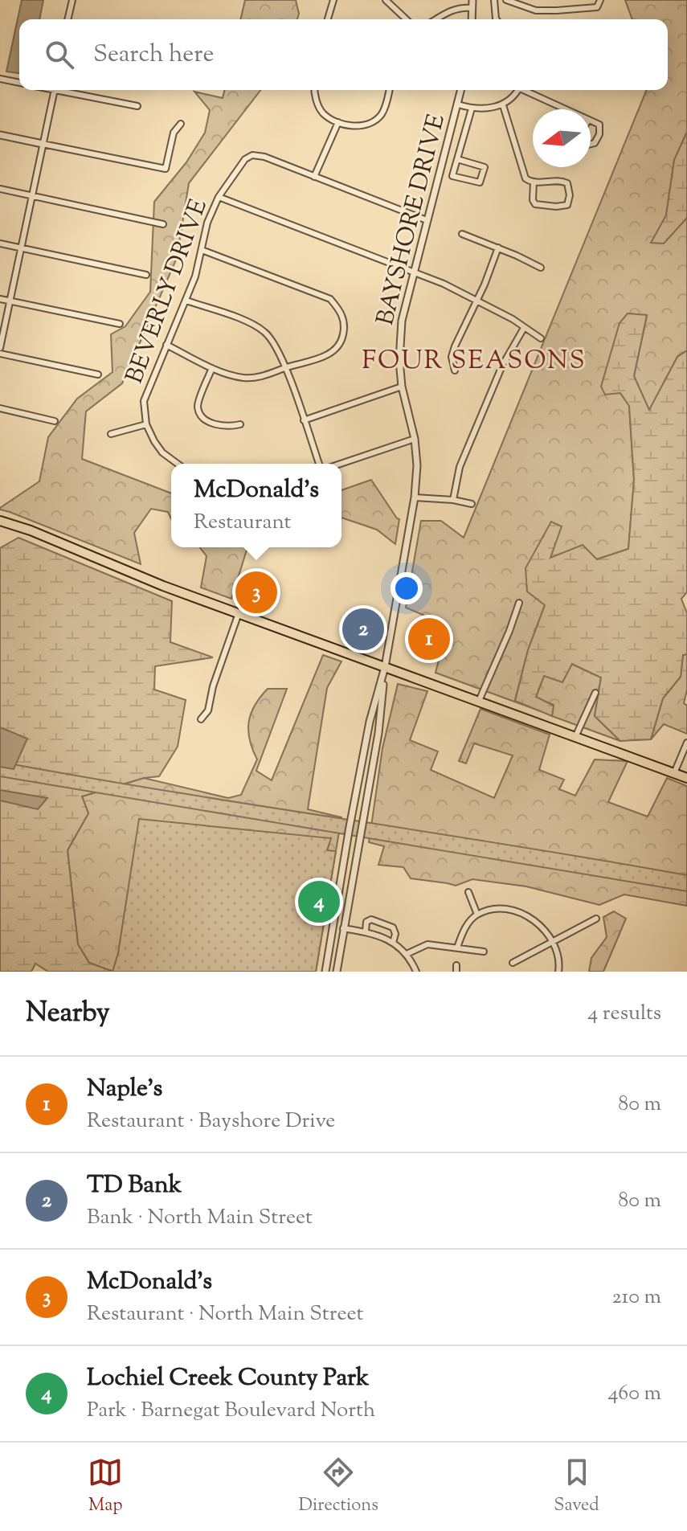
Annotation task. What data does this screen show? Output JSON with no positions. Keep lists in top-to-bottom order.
{
  "streets": {
    "street": ["BAYSHORE DRIVE", "BEVERLY DRIVE"]
  },
  "crossings": [
    ["BAYSHORE DRIVE", "BEVERLY DRIVE"]
  ],
  "districts": ["FOUR SEASONS"],
  "north": "left",
  "page": {
    "search": "Search here",
    "popup": ["McDonald's", "Restaurant"],
    "pins": [
      "3",
      "2",
      "1",
      "4"
    ],
    "heading": ["Nearby", "4 results"],
    "list": [
      {
        "mark": "1",
        "name": "Naple's",
        "note": "Restaurant · Bayshore Drive",
        "value": "80 m"
      },
      {
        "mark": "2",
        "name": "TD Bank",
        "note": "Bank · North Main Street",
        "value": "80 m"
      },
      {
        "mark": "3",
        "name": "McDonald's",
        "note": "Restaurant · North Main Street",
        "value": "210 m"
      },
      {
        "mark": "4",
        "name": "Lochiel Creek County Park",
        "note": "Park · Barnegat Boulevard North",
        "value": "460 m"
      }
    ],
    "nav": ["Map", "Directions", "Saved"]
  }
}
